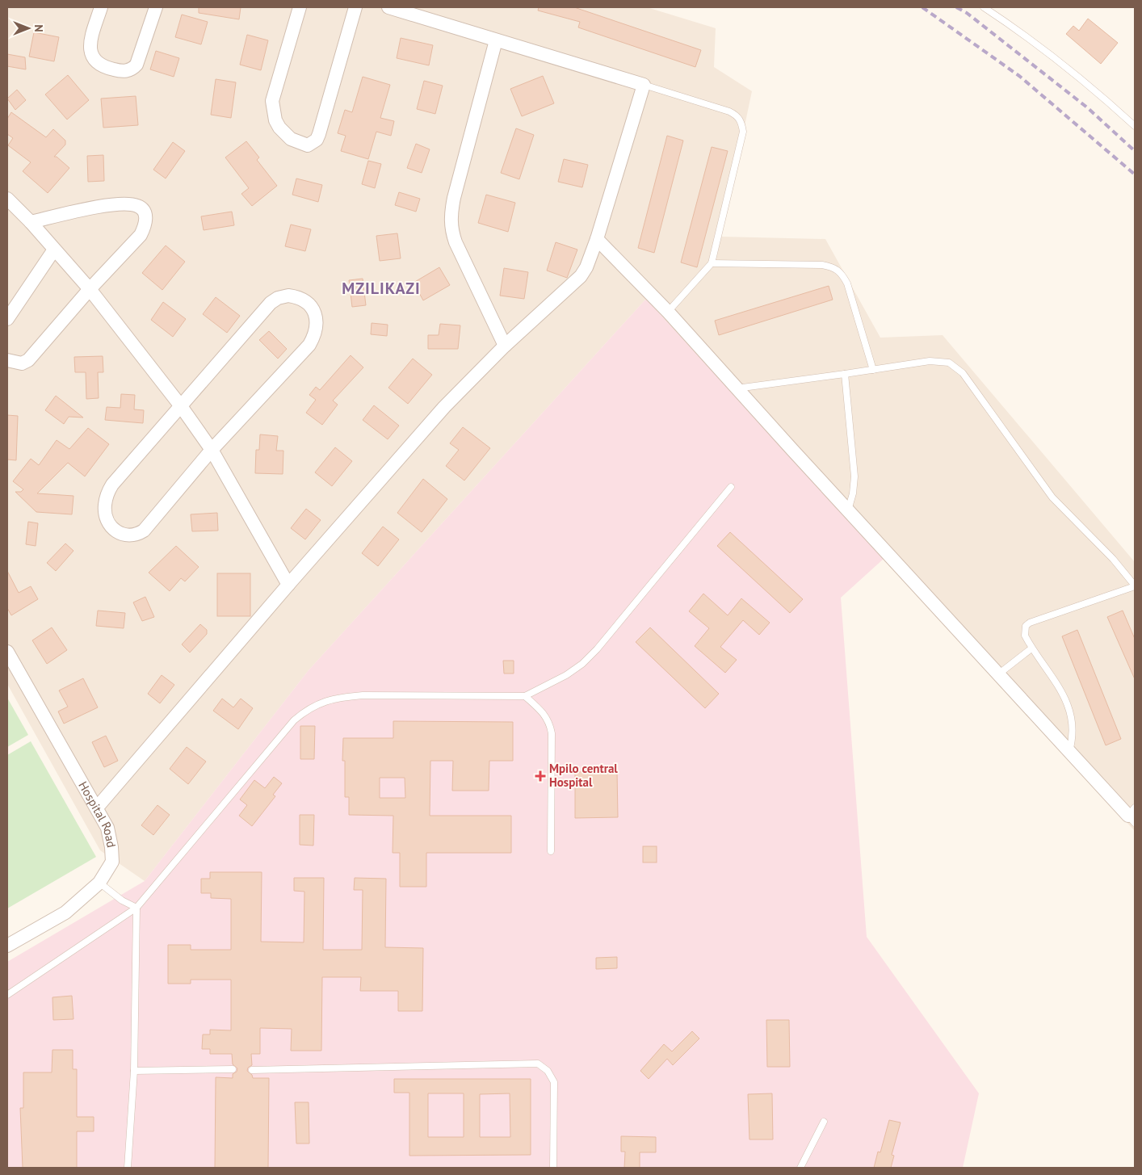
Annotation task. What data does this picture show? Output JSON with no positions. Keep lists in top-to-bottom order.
{
  "streets": {
    "street": ["Hospital Road"]
  },
  "districts": ["MZILIKAZI"],
  "places": {
    "health": ["Mpilo central Hospital"]
  },
  "north": "right"
}
